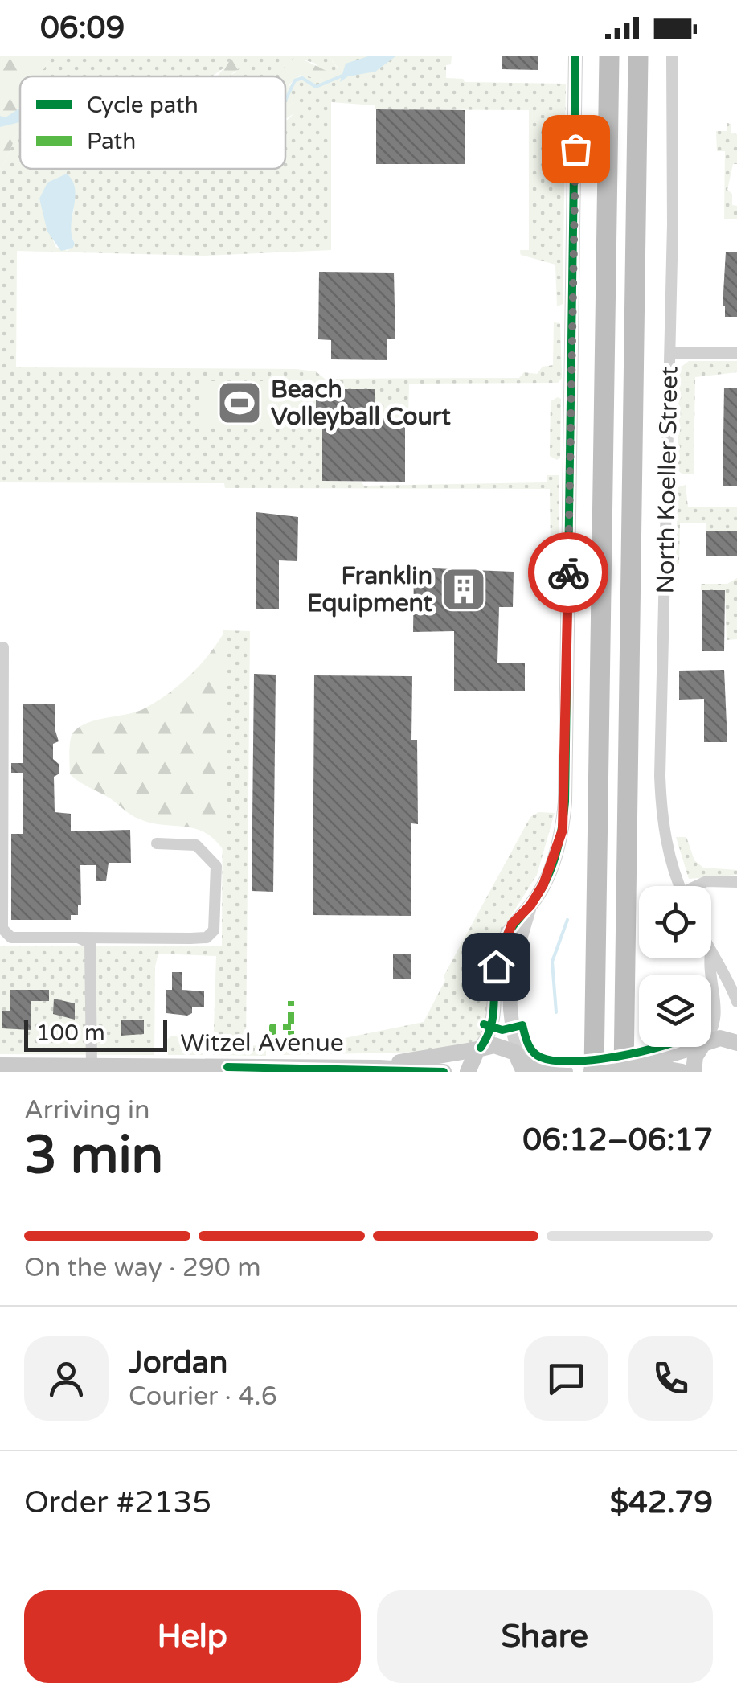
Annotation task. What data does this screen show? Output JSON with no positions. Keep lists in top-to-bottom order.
{
  "streets": {
    "main road": ["Witzel Avenue"],
    "street": ["North Koeller Street"]
  },
  "places": {
    "sports": ["Beach Volleyball Court"],
    "building": ["Franklin Equipment"]
  },
  "legend": ["Cycle path", "Path"],
  "scale_bar": "100 m",
  "page": {
    "status": "06:09",
    "scale": "100 m",
    "heading": ["3 min", "Arriving in", "06:12–06:17"],
    "panel": [
      "Jordan",
      "Courier · 4.6",
      "Order #2135",
      "$42.79"
    ],
    "bar": "On the way · 290 m",
    "buttons": ["Help", "Share"]
  }
}
